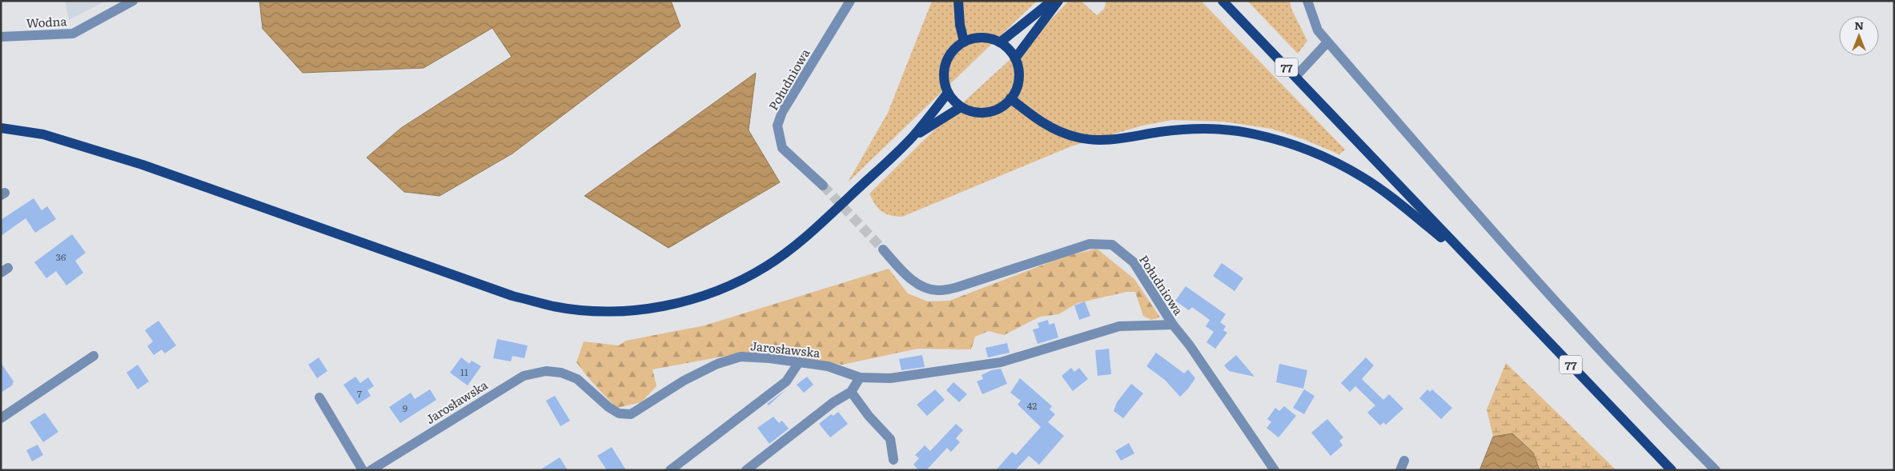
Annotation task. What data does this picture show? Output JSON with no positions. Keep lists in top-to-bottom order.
{
  "streets": {
    "main road": ["77"],
    "street": ["Wodna", "Południowa", "Jarosławska"]
  },
  "crossings": [
    ["Południowa", "Jarosławska"]
  ],
  "house_numbers": [
    "36",
    "11",
    "7",
    "42",
    "9"
  ],
  "north": "top"
}
